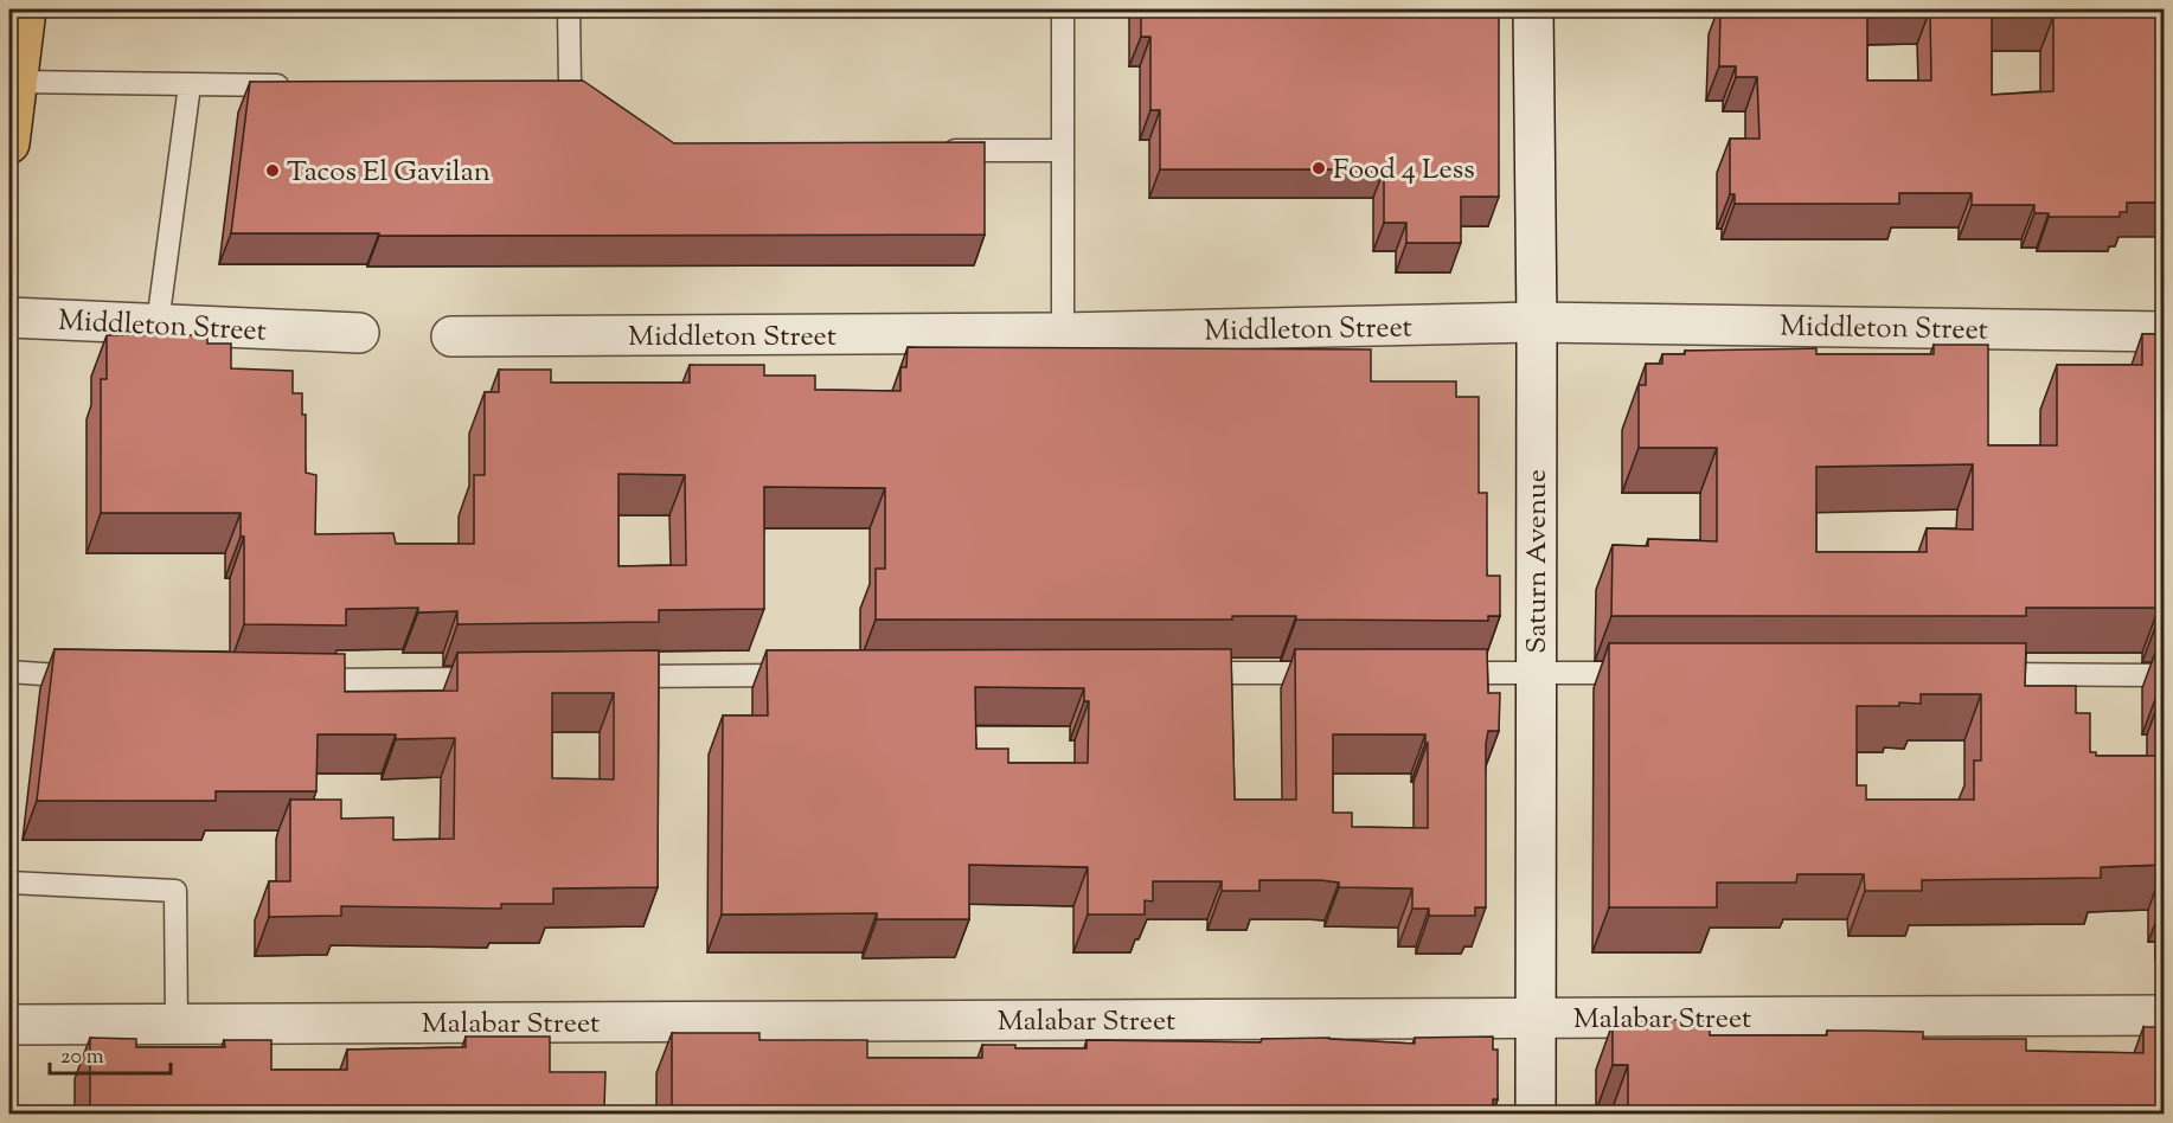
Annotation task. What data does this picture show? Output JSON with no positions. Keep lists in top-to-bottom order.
{
  "streets": {
    "street": ["Middleton Street", "Saturn Avenue", "Malabar Street"]
  },
  "crossings": [
    ["Middleton Street", "Saturn Avenue"],
    ["Saturn Avenue", "Malabar Street"]
  ],
  "places": ["Food 4 Less", "Tacos El Gavilan"],
  "scale_bar": "20 m"
}
